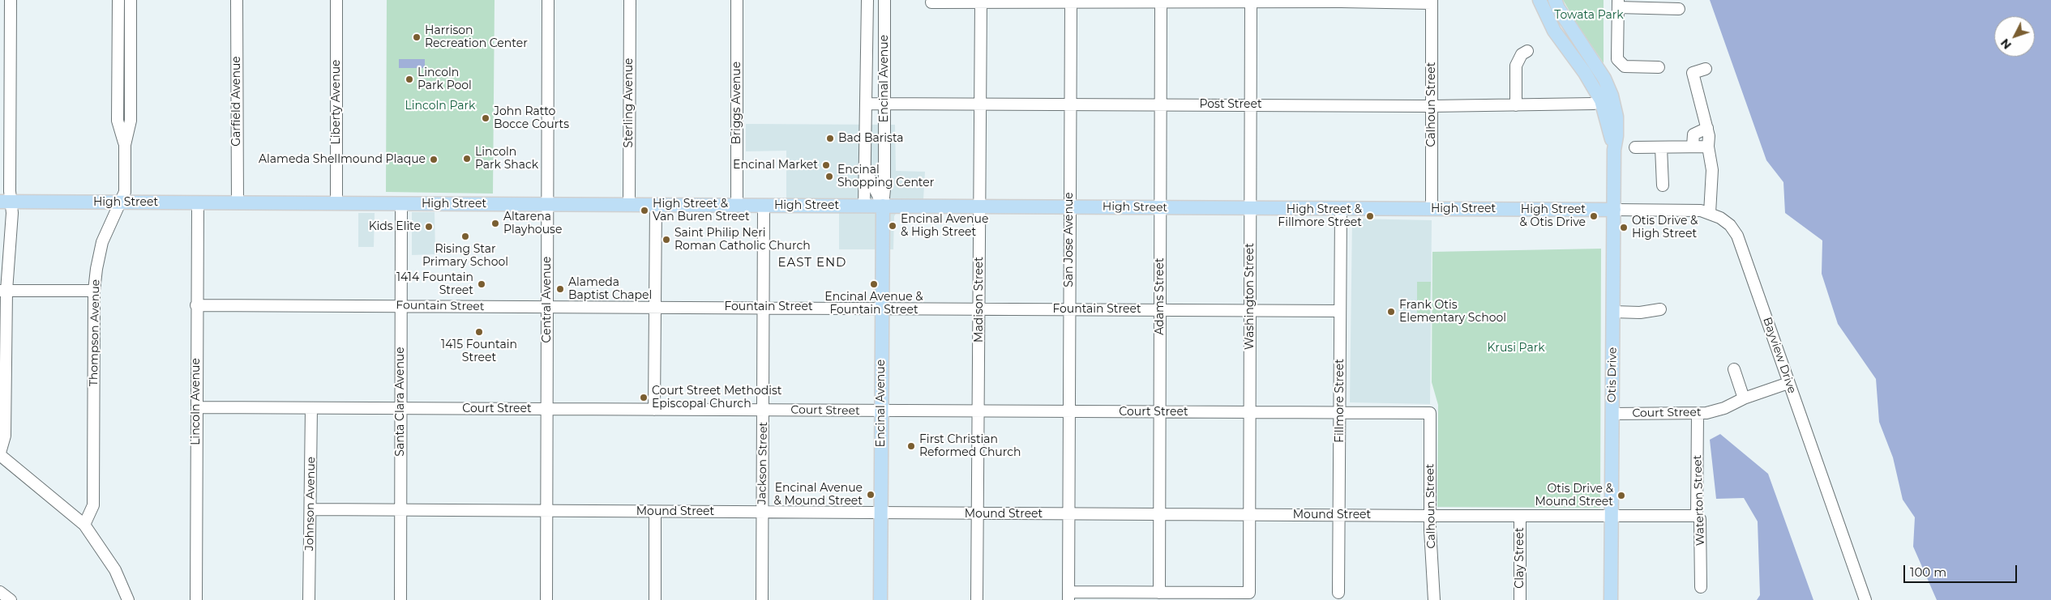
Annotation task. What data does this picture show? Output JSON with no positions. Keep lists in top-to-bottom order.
{
  "streets": {
    "main road": ["Encinal Avenue", "High Street", "Otis Drive"],
    "street": [
      "Garfield Avenue",
      "Liberty Avenue",
      "Sterling Avenue",
      "Briggs Avenue",
      "Post Street",
      "Calhoun Street",
      "San Jose Avenue",
      "Adams Street",
      "Washington Street",
      "Central Avenue",
      "Madison Street",
      "Fountain Street",
      "Thompson Avenue",
      "Bayview Drive",
      "Fillmore Street",
      "Lincoln Avenue",
      "Santa Clara Avenue",
      "Court Street",
      "Jackson Street",
      "Waterton Street",
      "Johnson Avenue",
      "Mound Street",
      "Clay Street"
    ]
  },
  "crossings": [
    ["Encinal Avenue", "Post Street"],
    ["Encinal Avenue", "High Street"],
    ["Encinal Avenue", "Fountain Street"],
    ["Encinal Avenue", "Court Street"],
    ["Encinal Avenue", "Mound Street"],
    ["Garfield Avenue", "High Street"],
    ["Liberty Avenue", "High Street"],
    ["Sterling Avenue", "High Street"],
    ["Briggs Avenue", "High Street"],
    ["Post Street", "Calhoun Street"],
    ["Post Street", "San Jose Avenue"],
    ["Post Street", "Adams Street"],
    ["Post Street", "Washington Street"],
    ["Post Street", "Madison Street"],
    ["Calhoun Street", "High Street"],
    ["Calhoun Street", "Court Street"],
    ["Calhoun Street", "Mound Street"],
    ["High Street", "San Jose Avenue"],
    ["High Street", "Adams Street"],
    ["High Street", "Washington Street"],
    ["High Street", "Central Avenue"],
    ["High Street", "Madison Street"],
    ["High Street", "Thompson Avenue"],
    ["High Street", "Bayview Drive"],
    ["High Street", "Otis Drive"],
    ["High Street", "Fillmore Street"],
    ["High Street", "Lincoln Avenue"],
    ["High Street", "Santa Clara Avenue"],
    ["High Street", "Jackson Street"],
    ["San Jose Avenue", "Fountain Street"],
    ["San Jose Avenue", "Court Street"],
    ["San Jose Avenue", "Mound Street"],
    ["Adams Street", "Washington Street"],
    ["Adams Street", "Fountain Street"],
    ["Adams Street", "Court Street"],
    ["Adams Street", "Mound Street"],
    ["Washington Street", "Fountain Street"],
    ["Washington Street", "Court Street"],
    ["Washington Street", "Mound Street"],
    ["Central Avenue", "Fountain Street"],
    ["Central Avenue", "Court Street"],
    ["Central Avenue", "Mound Street"],
    ["Madison Street", "Fountain Street"],
    ["Madison Street", "Court Street"],
    ["Madison Street", "Mound Street"],
    ["Fountain Street", "Fillmore Street"],
    ["Fountain Street", "Lincoln Avenue"],
    ["Fountain Street", "Santa Clara Avenue"],
    ["Fountain Street", "Jackson Street"],
    ["Bayview Drive", "Otis Drive"],
    ["Bayview Drive", "Court Street"],
    ["Otis Drive", "Court Street"],
    ["Otis Drive", "Mound Street"],
    ["Fillmore Street", "Court Street"],
    ["Fillmore Street", "Mound Street"],
    ["Lincoln Avenue", "Court Street"],
    ["Santa Clara Avenue", "Court Street"],
    ["Santa Clara Avenue", "Mound Street"],
    ["Court Street", "Jackson Street"],
    ["Court Street", "Waterton Street"],
    ["Court Street", "Johnson Avenue"],
    ["Jackson Street", "Mound Street"],
    ["Waterton Street", "Mound Street"],
    ["Johnson Avenue", "Mound Street"],
    ["Mound Street", "Clay Street"]
  ],
  "districts": ["EAST END"],
  "parks": ["Towata Park", "Lincoln Park", "Krusi Park"],
  "places": [
    "Harrison Recreation Center",
    "Lincoln Park Pool",
    "John Ratto Bocce Courts",
    "Bad Barista",
    "Lincoln Park Shack",
    "Alameda Shellmound Plaque",
    "Encinal Market",
    "Encinal Shopping Center",
    "High Street & Van Buren Street",
    "High Street & Fillmore Street",
    "High Street & Otis Drive",
    "Altarena Playhouse",
    "Encinal Avenue & High Street",
    "Kids Elite",
    "Otis Drive & High Street",
    "Rising Star Primary School",
    "Saint Philip Neri Roman Catholic Church",
    "1414 Fountain Street",
    "Encinal Avenue & Fountain Street",
    "Alameda Baptist Chapel",
    "Frank Otis Elementary School",
    "1415 Fountain Street",
    "Court Street Methodist Episcopal Church",
    "First Christian Reformed Church",
    "Encinal Avenue & Mound Street",
    "Otis Drive & Mound Street"
  ],
  "scale_bar": "100 m",
  "north": "bottom left"
}
